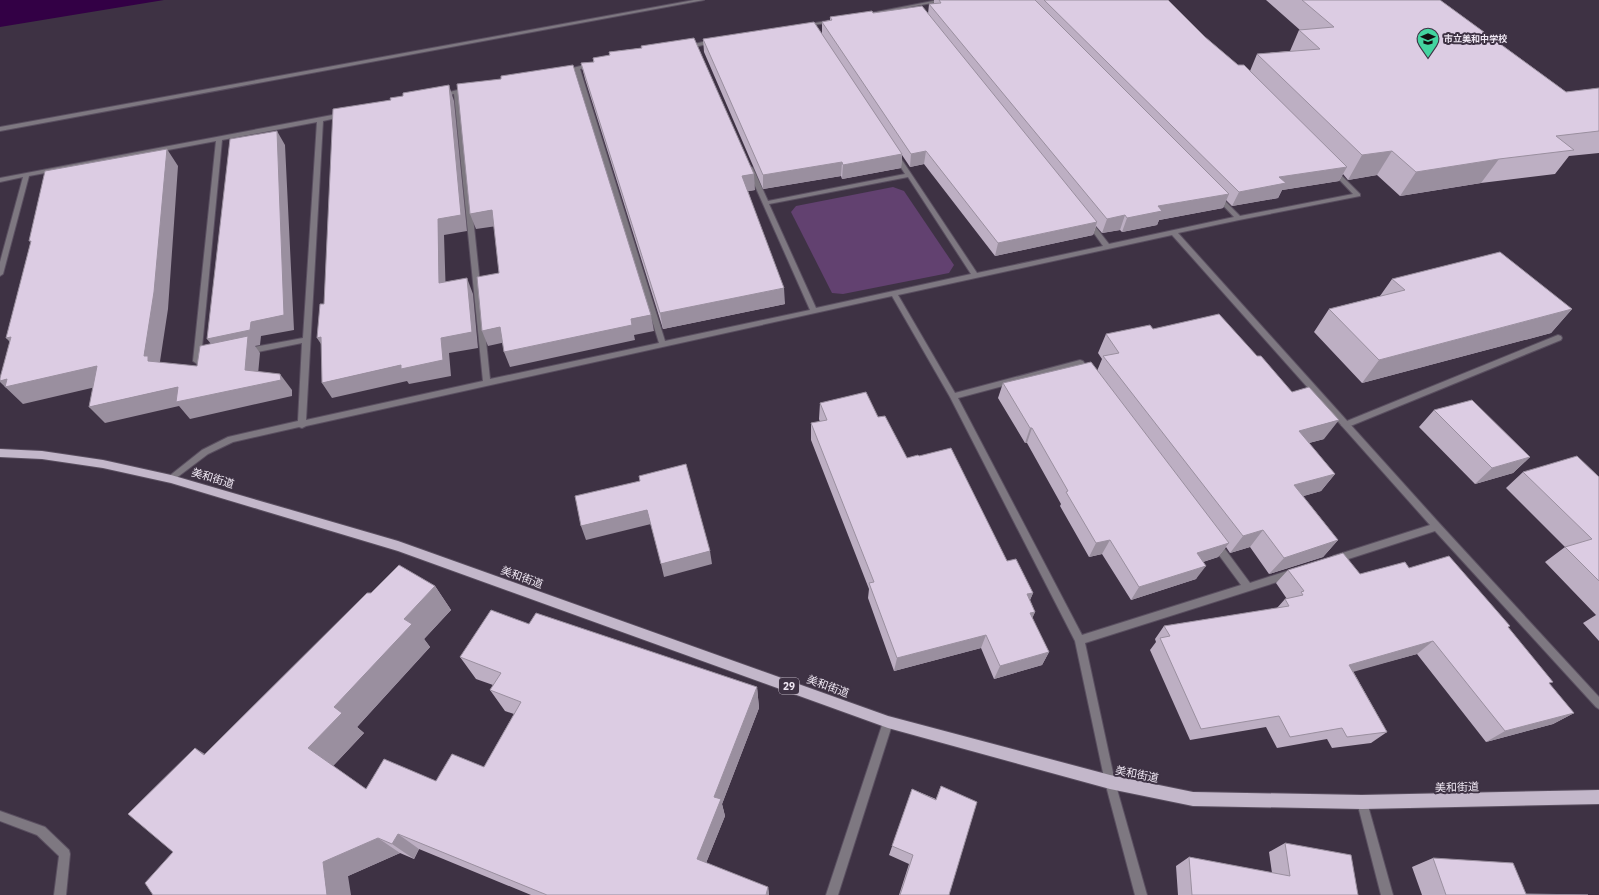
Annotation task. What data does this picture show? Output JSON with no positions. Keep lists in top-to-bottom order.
{
  "streets": {
    "main road": ["美和街道", "29"]
  },
  "places": {
    "school or university": ["市立美和中学校"]
  }
}
